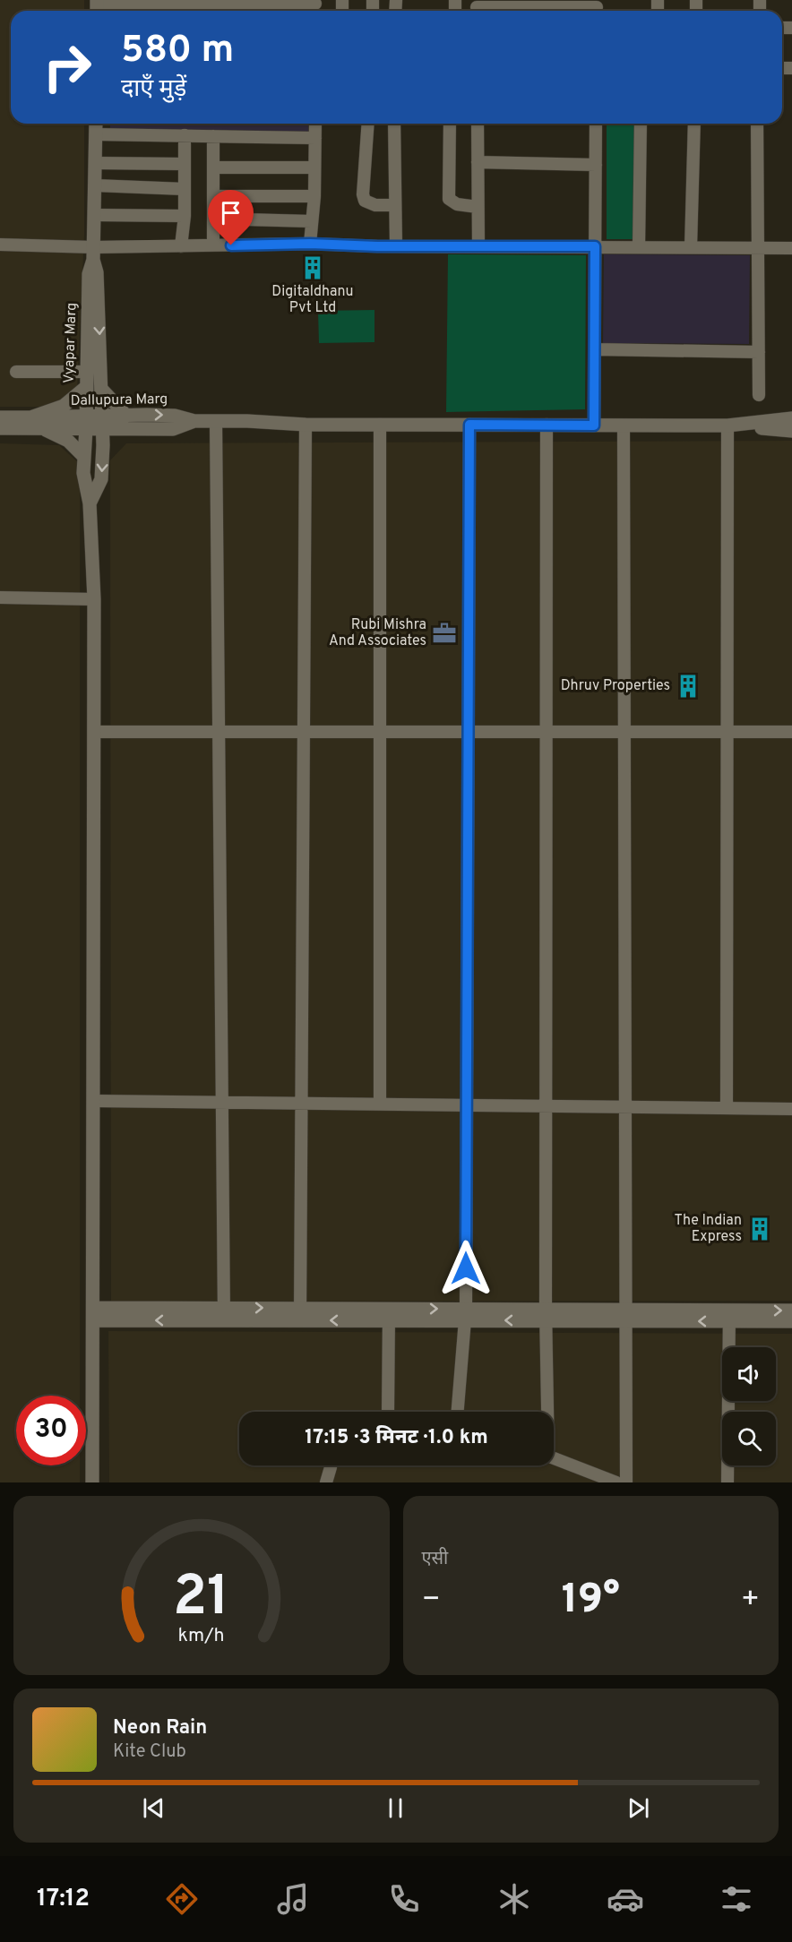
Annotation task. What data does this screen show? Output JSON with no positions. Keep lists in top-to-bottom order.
{
  "streets": {
    "street": ["Vyapar Marg", "Dallupura Marg"]
  },
  "crossings": [
    ["Vyapar Marg", "Dallupura Marg"]
  ],
  "places": {
    "building": ["Digitaldhanu Pvt Ltd", "Dhruv Properties", "The Indian Express"],
    "office": ["Rubi Mishra And Associates"]
  },
  "page": {
    "turn": ["580 m", "दाएँ मुड़ें"],
    "limit": "30",
    "trip": "17:15 · 3 मिनट · 1.0 km",
    "tile": "एसी",
    "heat": ["−", "19°", "+"],
    "song": ["Neon Rain", "Kite Club"],
    "tabs": "17:12",
    "gauge": ["21", "km/h"]
  }
}
